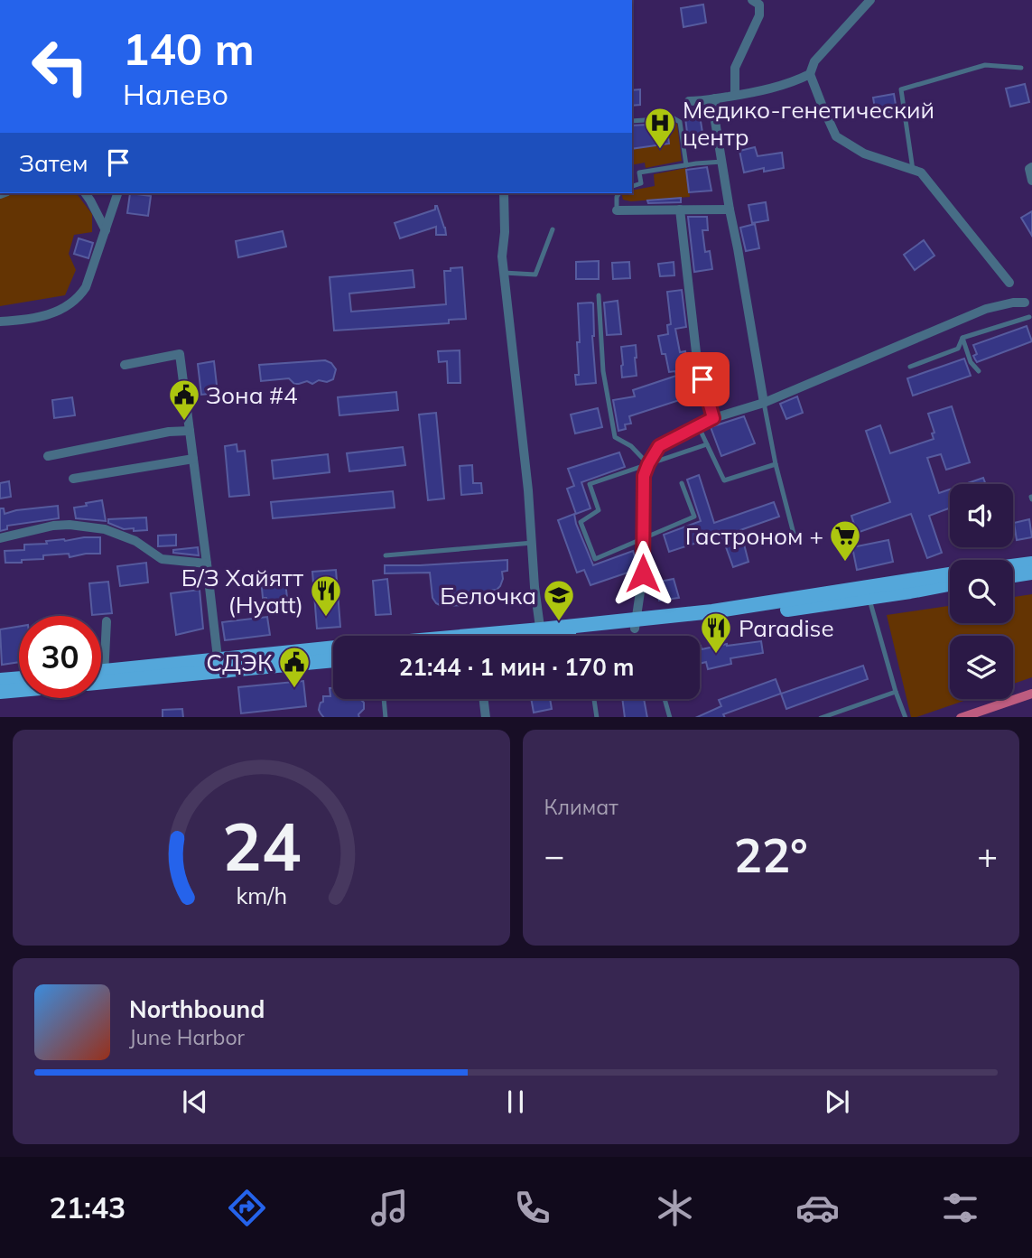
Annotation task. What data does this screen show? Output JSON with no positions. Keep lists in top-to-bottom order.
{
  "places": {
    "hospital": ["Медико-генетический центр"],
    "public building": ["Зона #4", "СДЭК"],
    "supermarket": ["Гастроном +"],
    "restaurant": ["Б/З Хайятт (Hyatt)", "Paradise"],
    "school or university": ["Белочка"]
  },
  "page": {
    "turn": ["140 m", "Налево"],
    "then": "Затем",
    "limit": "30",
    "trip": "21:44 · 1 мин · 170 m",
    "tile": "Климат",
    "heat": ["−", "22°", "+"],
    "song": ["Northbound", "June Harbor"],
    "tabs": "21:43",
    "gauge": ["24", "km/h"]
  }
}
